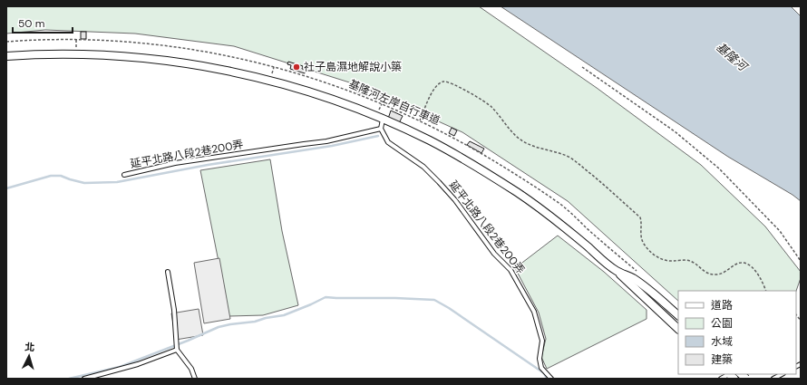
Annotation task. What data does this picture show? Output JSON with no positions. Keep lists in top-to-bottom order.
{
  "streets": {
    "lane": ["延平北路八段2巷200弄"],
    "path": ["基隆河左岸自行車道"]
  },
  "water": ["基隆河"],
  "places": ["社子島濕地解說小築"],
  "legend": [
    "道路",
    "公園",
    "水域",
    "建築"
  ],
  "scale_bar": "50 m",
  "north": "top"
}
